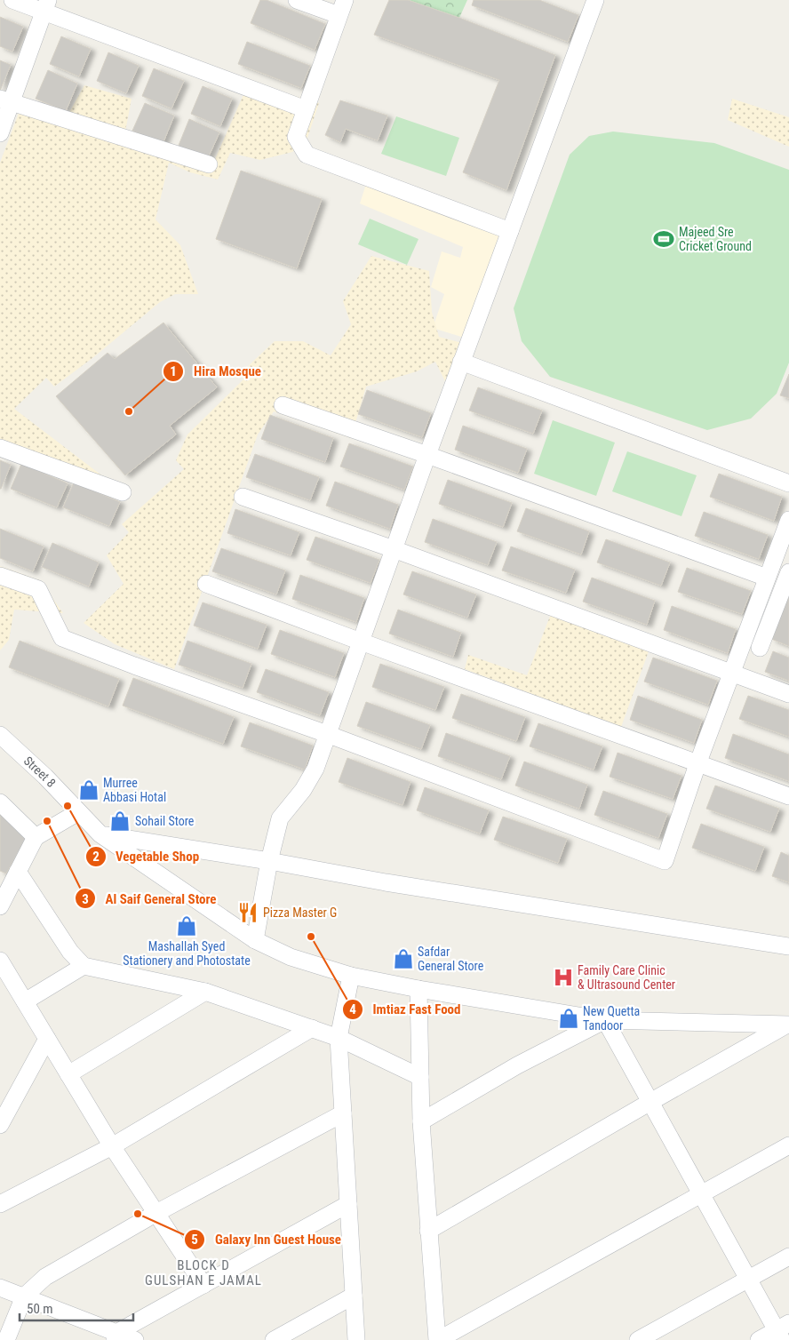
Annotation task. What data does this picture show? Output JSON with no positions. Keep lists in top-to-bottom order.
{
  "streets": {
    "street": ["Street 8"]
  },
  "districts": ["BLOCK D GULSHAN E JAMAL"],
  "places": {
    "sports": ["Majeed Sre Cricket Ground"],
    "other": [
      "Hira Mosque",
      "Vegetable Shop",
      "Al Saif General Store",
      "Imtiaz Fast Food",
      "Galaxy Inn Guest House"
    ],
    "shop": [
      "Murree Abbasi Hotal",
      "Sohail Store",
      "Mashallah Syed Stationery and Photostate",
      "Safdar General Store",
      "New Quetta Tandoor"
    ],
    "restaurant": ["Pizza Master G"],
    "hospital": ["Family Care Clinic & Ultrasound Center"]
  },
  "scale_bar": "50 m"
}
